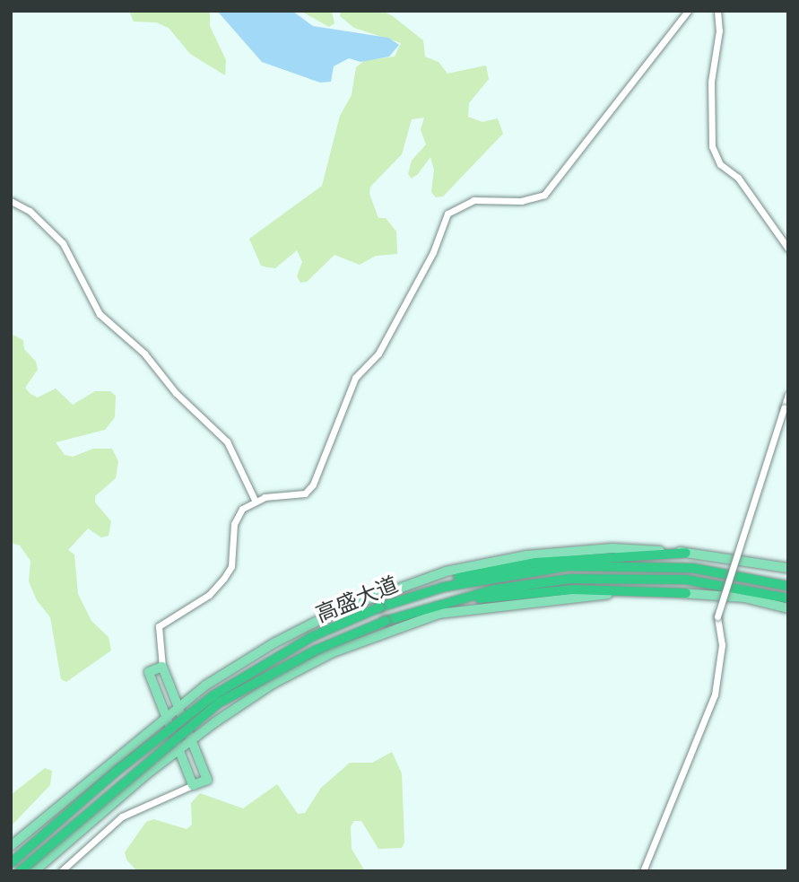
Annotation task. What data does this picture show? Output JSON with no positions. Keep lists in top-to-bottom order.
{
  "streets": {
    "highway": ["高盛大道"]
  }
}
